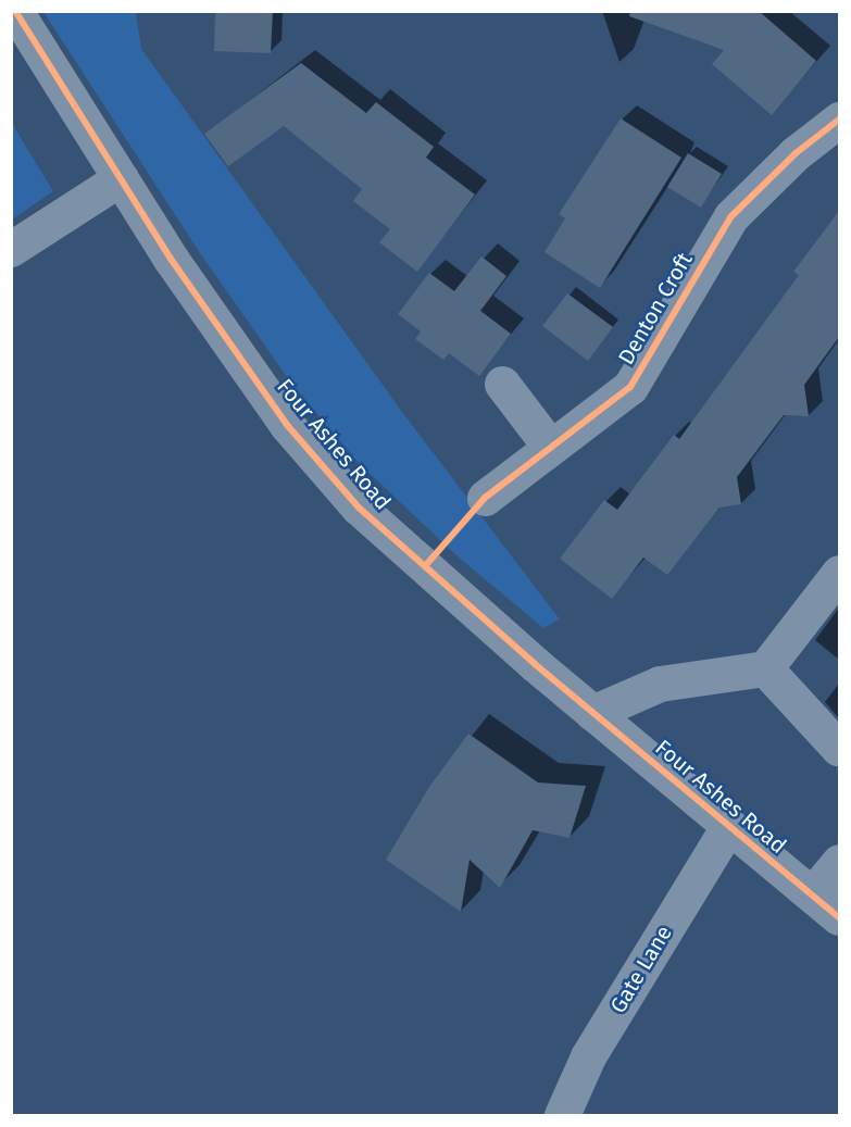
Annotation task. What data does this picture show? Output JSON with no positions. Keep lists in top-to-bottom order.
{
  "streets": {
    "street": ["Denton Croft", "Four Ashes Road", "Gate Lane"]
  },
  "crossings": [
    ["Four Ashes Road", "Gate Lane"]
  ]
}
